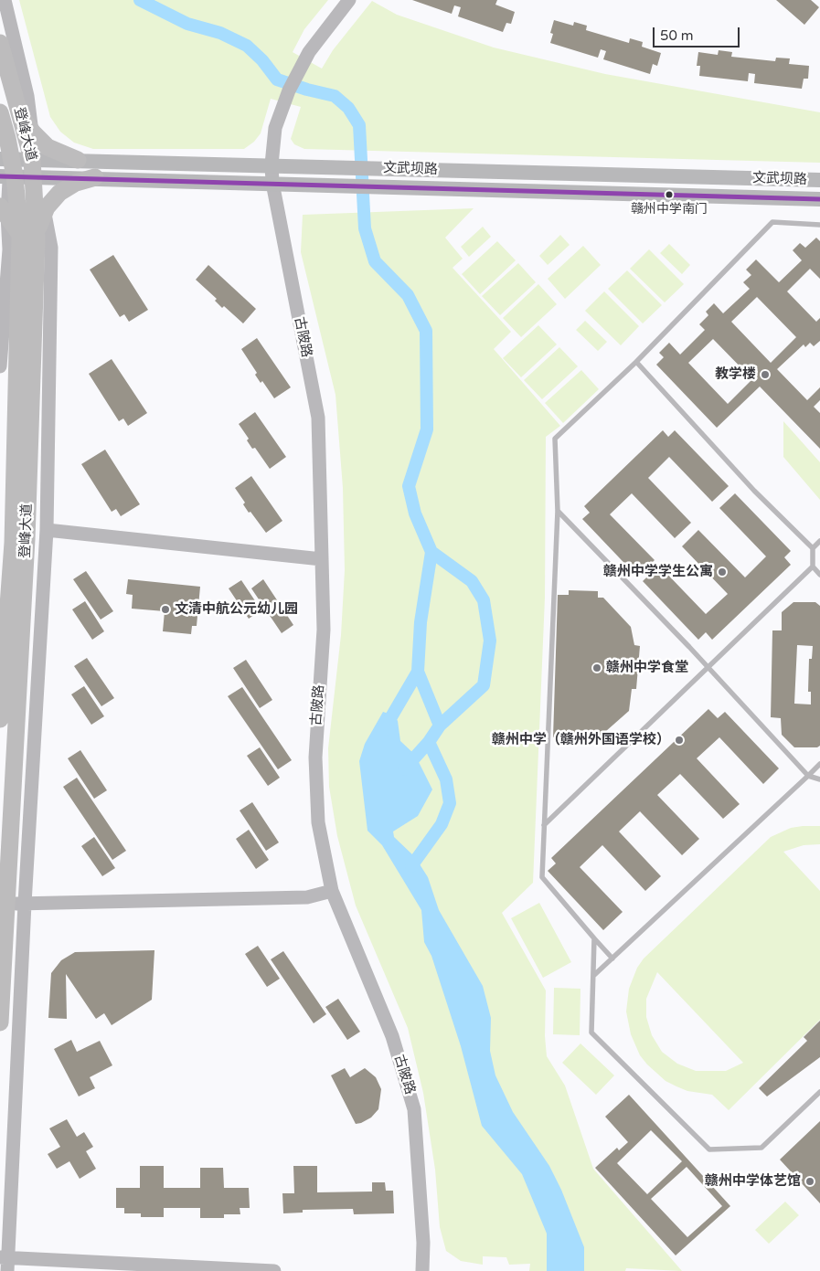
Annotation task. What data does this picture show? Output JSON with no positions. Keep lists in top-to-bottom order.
{
  "streets": {
    "main road": ["登峰大道", "文武坝路"],
    "street": ["古陂路"]
  },
  "crossings": [
    ["登峰大道", "文武坝路"],
    ["文武坝路", "古陂路"]
  ],
  "places": [
    "赣州中学南门",
    "教学楼",
    "赣州中学学生公寓",
    "文清中航公元幼儿园",
    "赣州中学食堂",
    "赣州中学（赣州外国语学校）",
    "赣州中学体艺馆"
  ],
  "scale_bar": "50 m"
}
